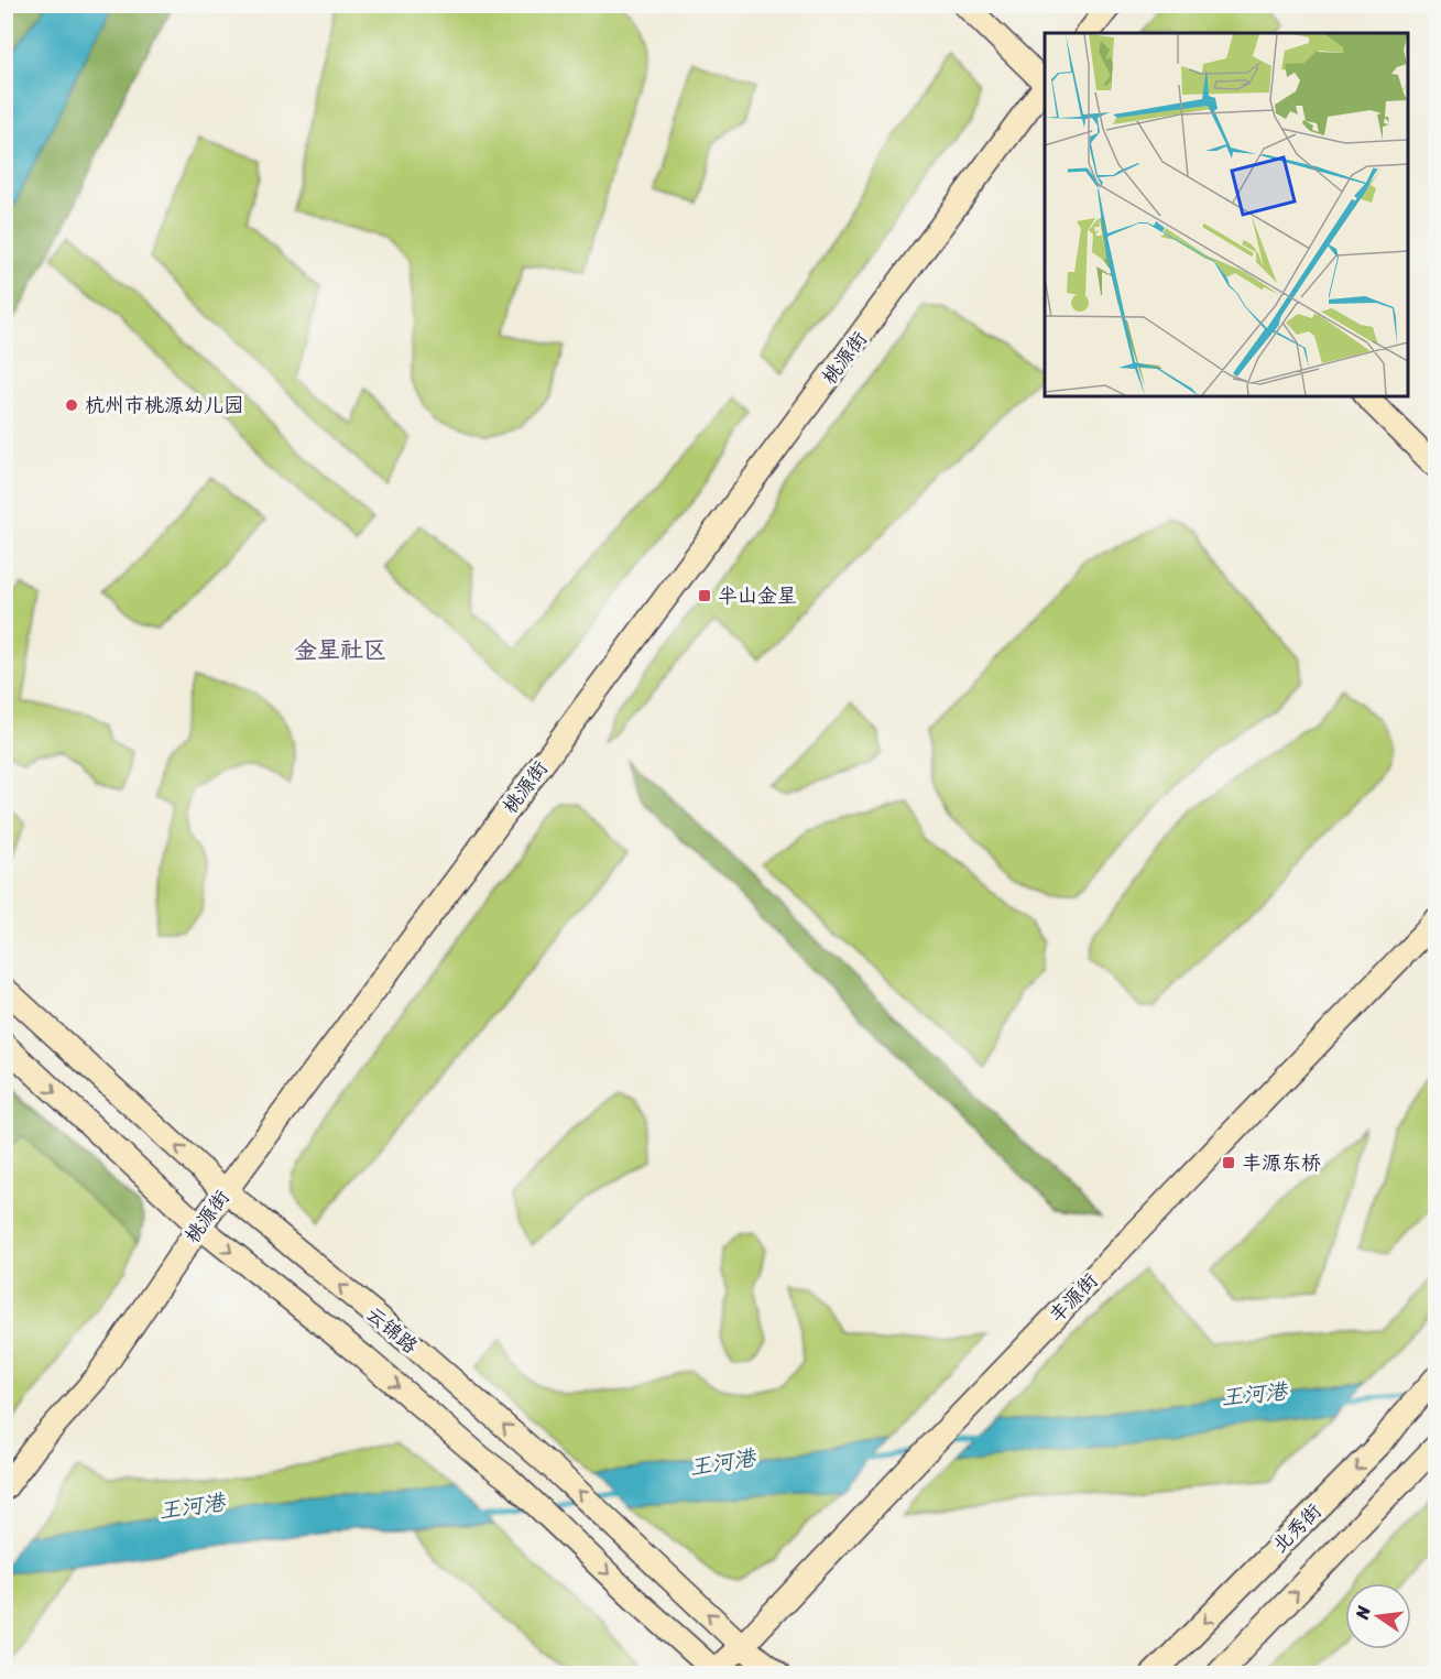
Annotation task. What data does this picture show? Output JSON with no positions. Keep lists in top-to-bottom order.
{
  "streets": {
    "street": [
      "桃源街",
      "丰源街",
      "云锦路",
      "北秀街"
    ]
  },
  "crossings": [
    ["桃源街", "云锦路"],
    ["丰源街", "云锦路"]
  ],
  "districts": ["金星社区"],
  "water": ["王河港"],
  "places": {
    "other": ["杭州市桃源幼儿园"],
    "transit": ["半山金星", "丰源东桥"]
  },
  "north": "left"
}
